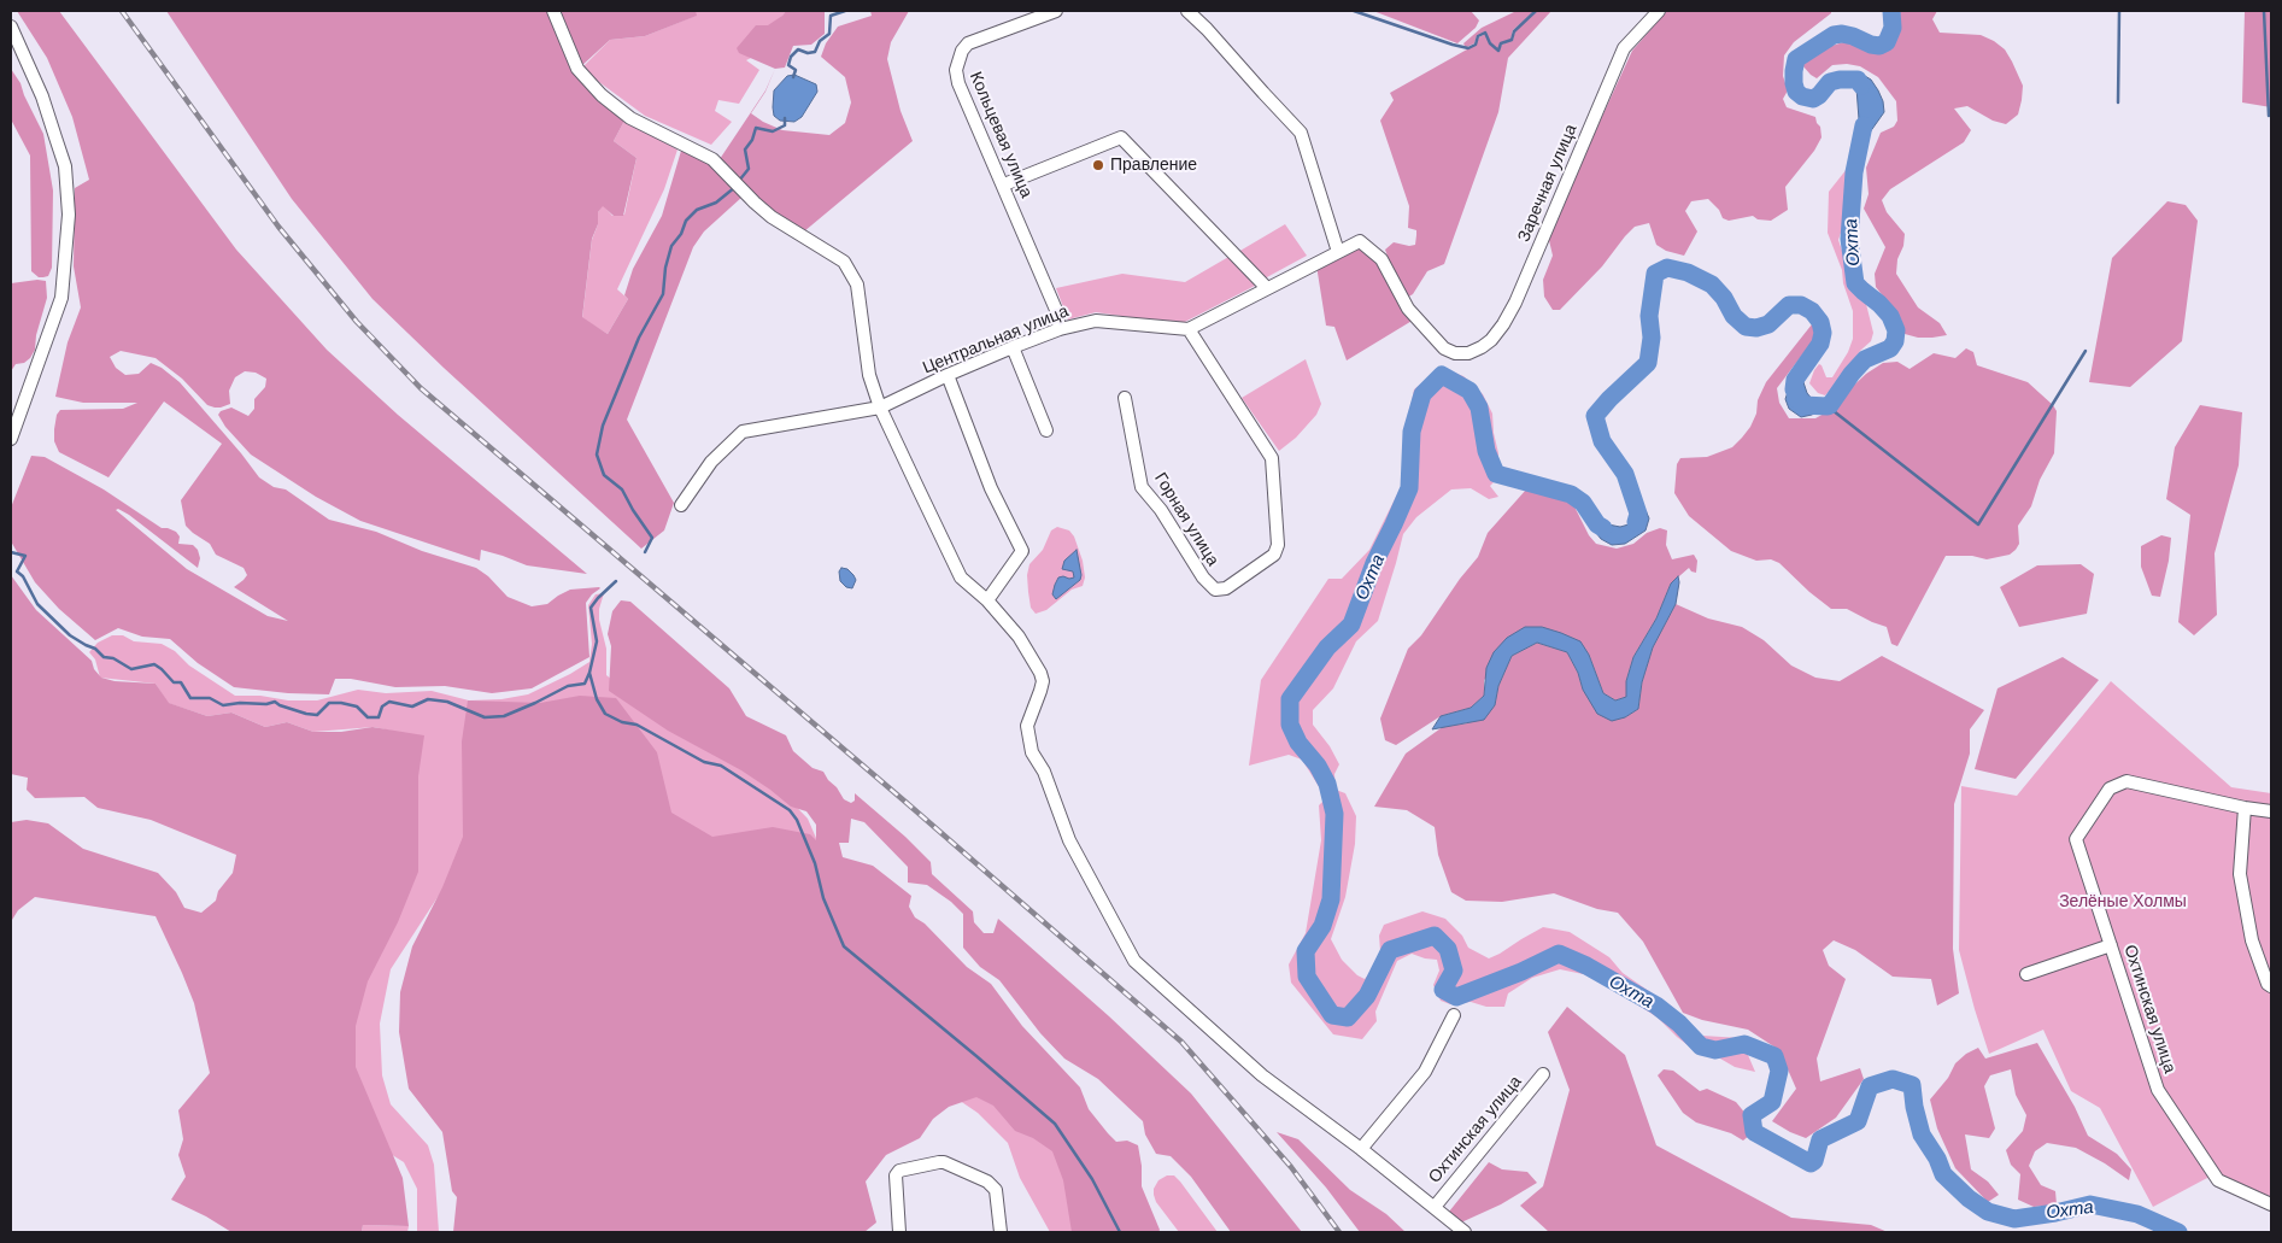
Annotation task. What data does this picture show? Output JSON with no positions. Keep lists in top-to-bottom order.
{
  "streets": {
    "street": [
      "Кольцевая улица",
      "Заречная улица",
      "Центральная улица",
      "Горная улица",
      "Охтинская улица"
    ]
  },
  "crossings": [
    ["Кольцевая улица", "Центральная улица"],
    ["Центральная улица", "Горная улица"]
  ],
  "water": ["Охта"],
  "parks": ["Зелёные Холмы"],
  "places": ["Правление"]
}
